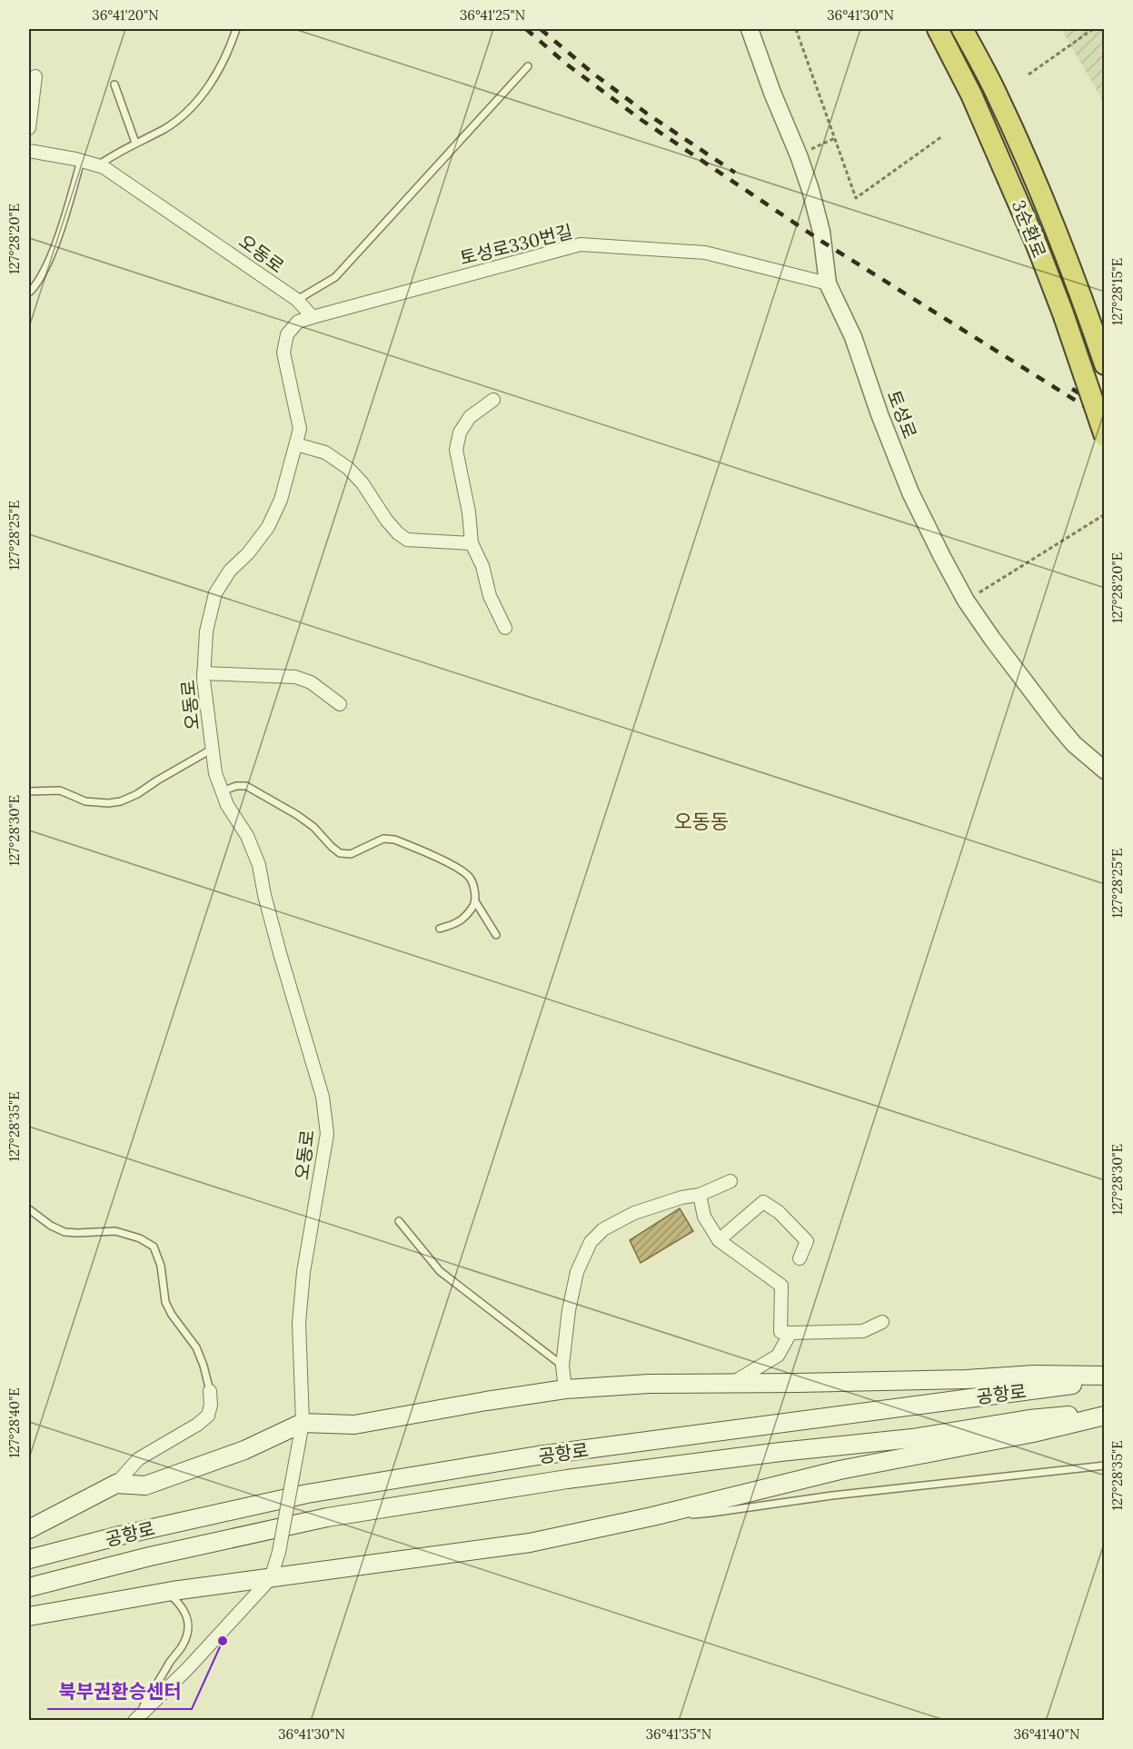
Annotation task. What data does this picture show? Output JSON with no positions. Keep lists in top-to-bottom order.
{
  "streets": {
    "highway": ["3순환로"],
    "main road": ["공항로"],
    "street": ["토성로330번길", "오동로", "토성로"]
  },
  "crossings": [
    ["토성로330번길", "오동로"],
    ["토성로330번길", "토성로"]
  ],
  "districts": ["오동동"],
  "places": ["북부권환승센터"],
  "coordinates": [
    "36°41'20\"N",
    "36°41'25\"N",
    "36°41'30\"N",
    "127°28'20\"E",
    "127°28'15\"E",
    "127°28'25\"E",
    "127°28'30\"E",
    "127°28'35\"E",
    "127°28'40\"E",
    "36°41'35\"N",
    "36°41'40\"N"
  ]
}
